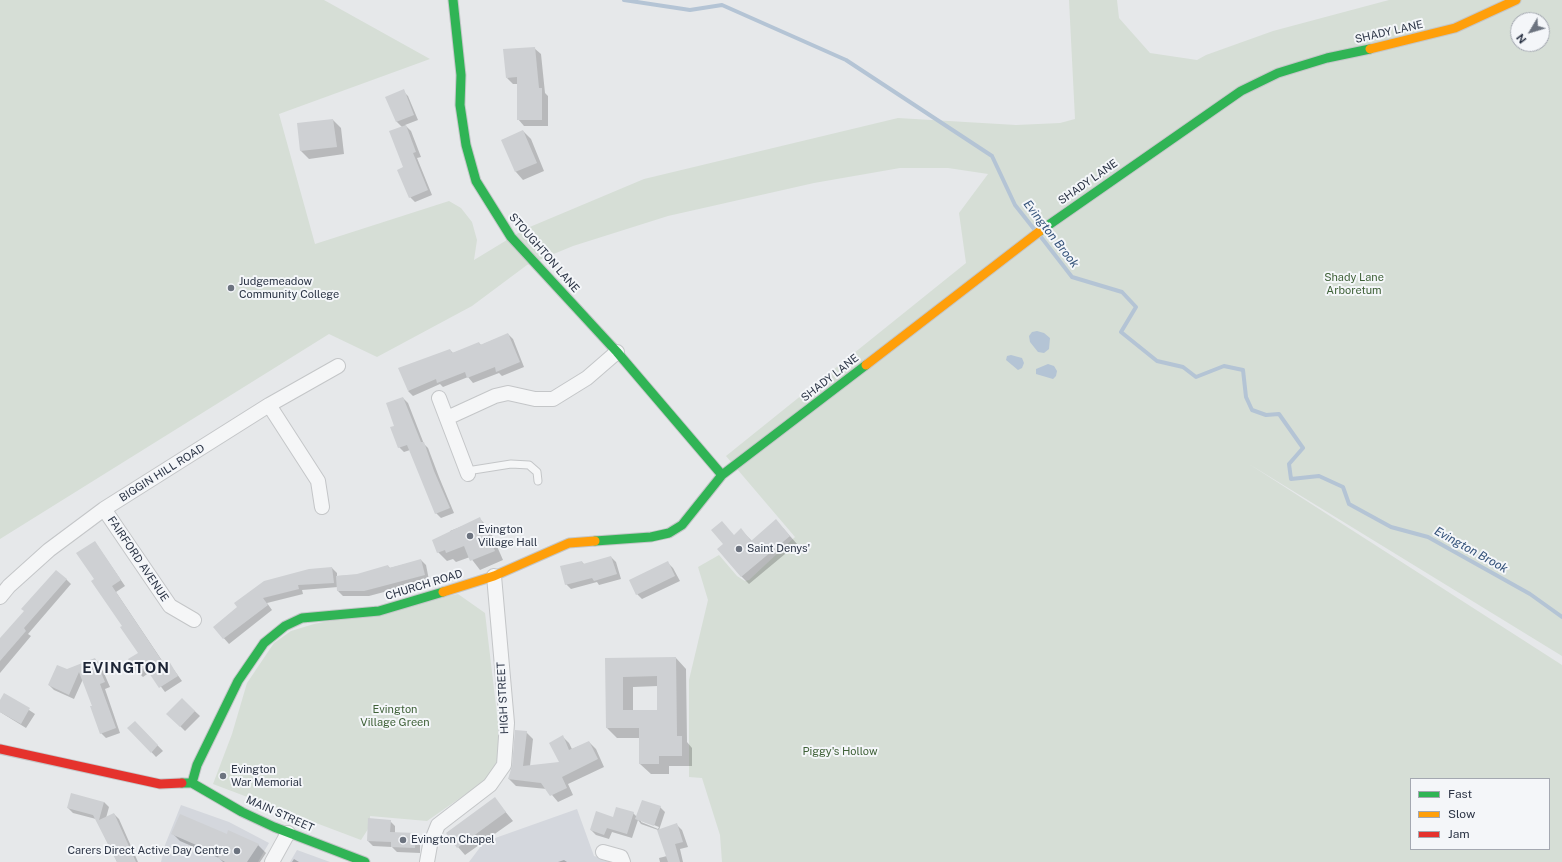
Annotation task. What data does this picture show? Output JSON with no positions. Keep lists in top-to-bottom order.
{
  "streets": {
    "street": [
      "SHADY LANE",
      "STOUGHTON LANE",
      "BIGGIN HILL ROAD",
      "FAIRFORD AVENUE",
      "CHURCH ROAD",
      "HIGH STREET",
      "MAIN STREET"
    ]
  },
  "crossings": [
    ["SHADY LANE", "STOUGHTON LANE"],
    ["SHADY LANE", "CHURCH ROAD"],
    ["STOUGHTON LANE", "CHURCH ROAD"],
    ["BIGGIN HILL ROAD", "FAIRFORD AVENUE"],
    ["CHURCH ROAD", "HIGH STREET"],
    ["CHURCH ROAD", "MAIN STREET"]
  ],
  "districts": ["EVINGTON"],
  "water": ["Evington Brook"],
  "parks": ["Shady Lane Arboretum", "Evington Village Green", "Piggy's Hollow"],
  "places": [
    "Judgemeadow Community College",
    "Evington Village Hall",
    "Saint Denys'",
    "Evington War Memorial",
    "Evington Chapel",
    "Carers Direct Active Day Centre"
  ],
  "legend": ["Fast", "Slow", "Jam"],
  "north": "bottom left"
}
